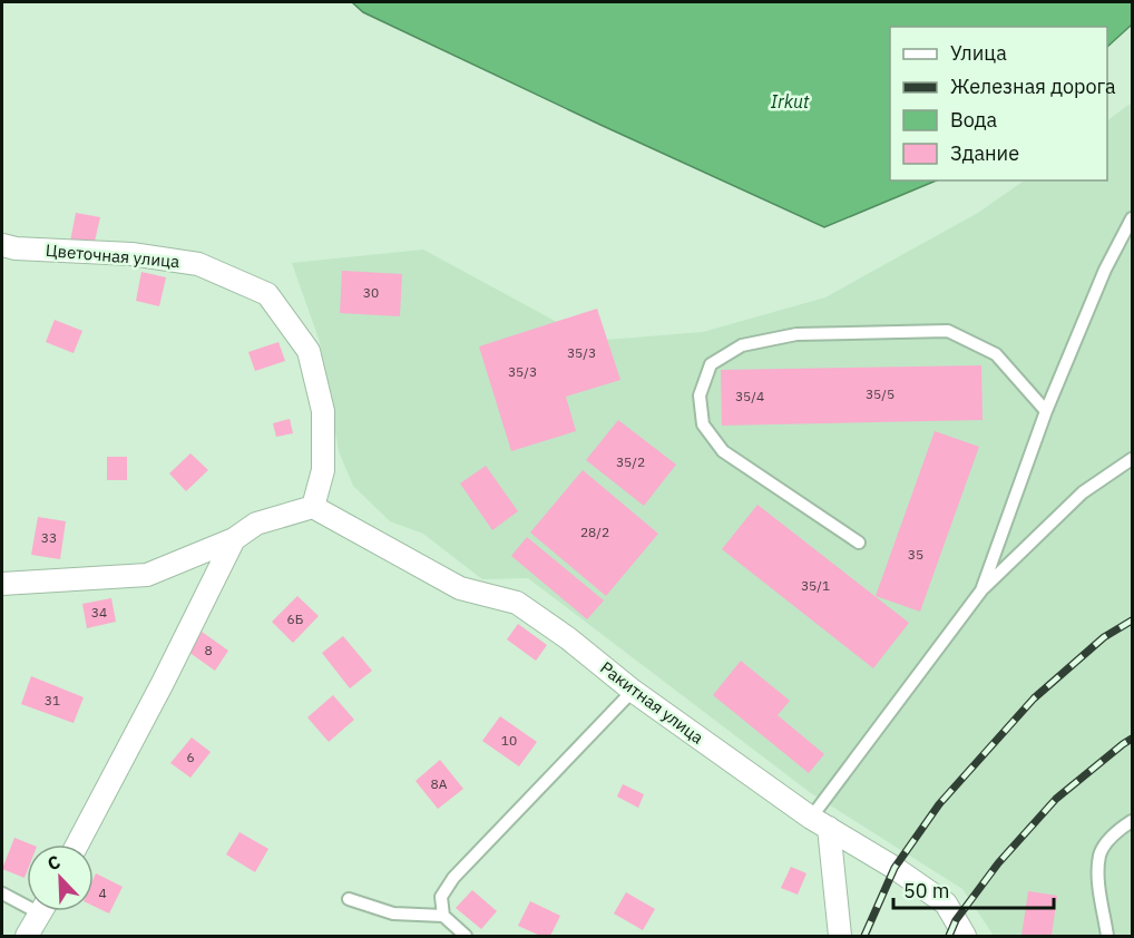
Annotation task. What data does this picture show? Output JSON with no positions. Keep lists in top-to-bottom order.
{
  "streets": {
    "street": ["Цветочная улица", "Ракитная улица"]
  },
  "crossings": [
    ["Цветочная улица", "Ракитная улица"]
  ],
  "water": ["Irkut"],
  "house_numbers": [
    "30",
    "35/3",
    "35/3",
    "35/5",
    "35/4",
    "35/2",
    "28/2",
    "33",
    "35",
    "35/1",
    "34",
    "6Б",
    "8",
    "31",
    "10",
    "6",
    "8А",
    "4"
  ],
  "legend": [
    "Улица",
    "Железная дорога",
    "Вода",
    "Здание"
  ],
  "scale_bar": "50 m",
  "north": "top left"
}
